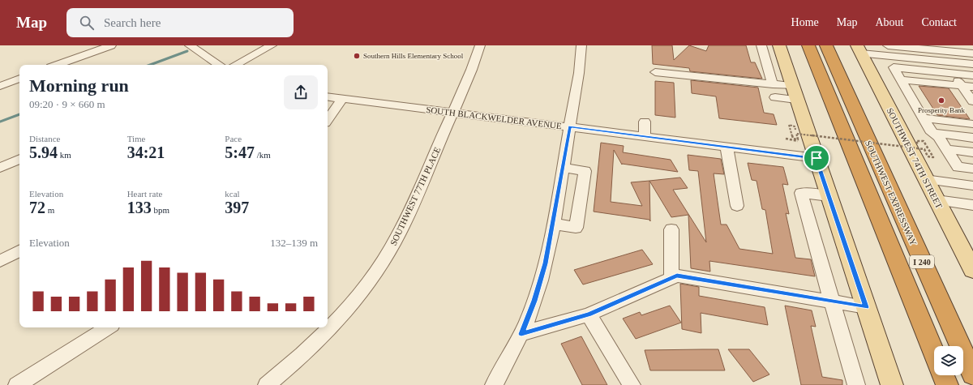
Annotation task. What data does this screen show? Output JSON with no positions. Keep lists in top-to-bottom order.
{
  "streets": {
    "highway": ["SOUTHWEST EXPRESSWAY", "I 240"],
    "main road": ["SOUTHWEST 74TH STREET"],
    "street": ["SOUTH BLACKWELDER AVENUE", "SOUTHWEST 77TH PLACE"]
  },
  "crossings": [
    ["SOUTH BLACKWELDER AVENUE", "SOUTHWEST 77TH PLACE"]
  ],
  "places": ["Southern Hills Elementary School", "Prosperity Bank"],
  "page": {
    "header": "Map",
    "search": "Search here",
    "nav": [
      "Home",
      "Map",
      "About",
      "Contact"
    ],
    "heading": ["Morning run", "09:20 · 9 × 660 m"],
    "stats": [
      ["Distance", "5.94 km"],
      ["Time", "34:21"],
      ["Pace", "5:47 /km"],
      ["Elevation", "72 m"],
      ["Heart rate", "133 bpm"],
      ["kcal", "397"]
    ],
    "chart": ["Elevation", "132–139 m"]
  }
}
